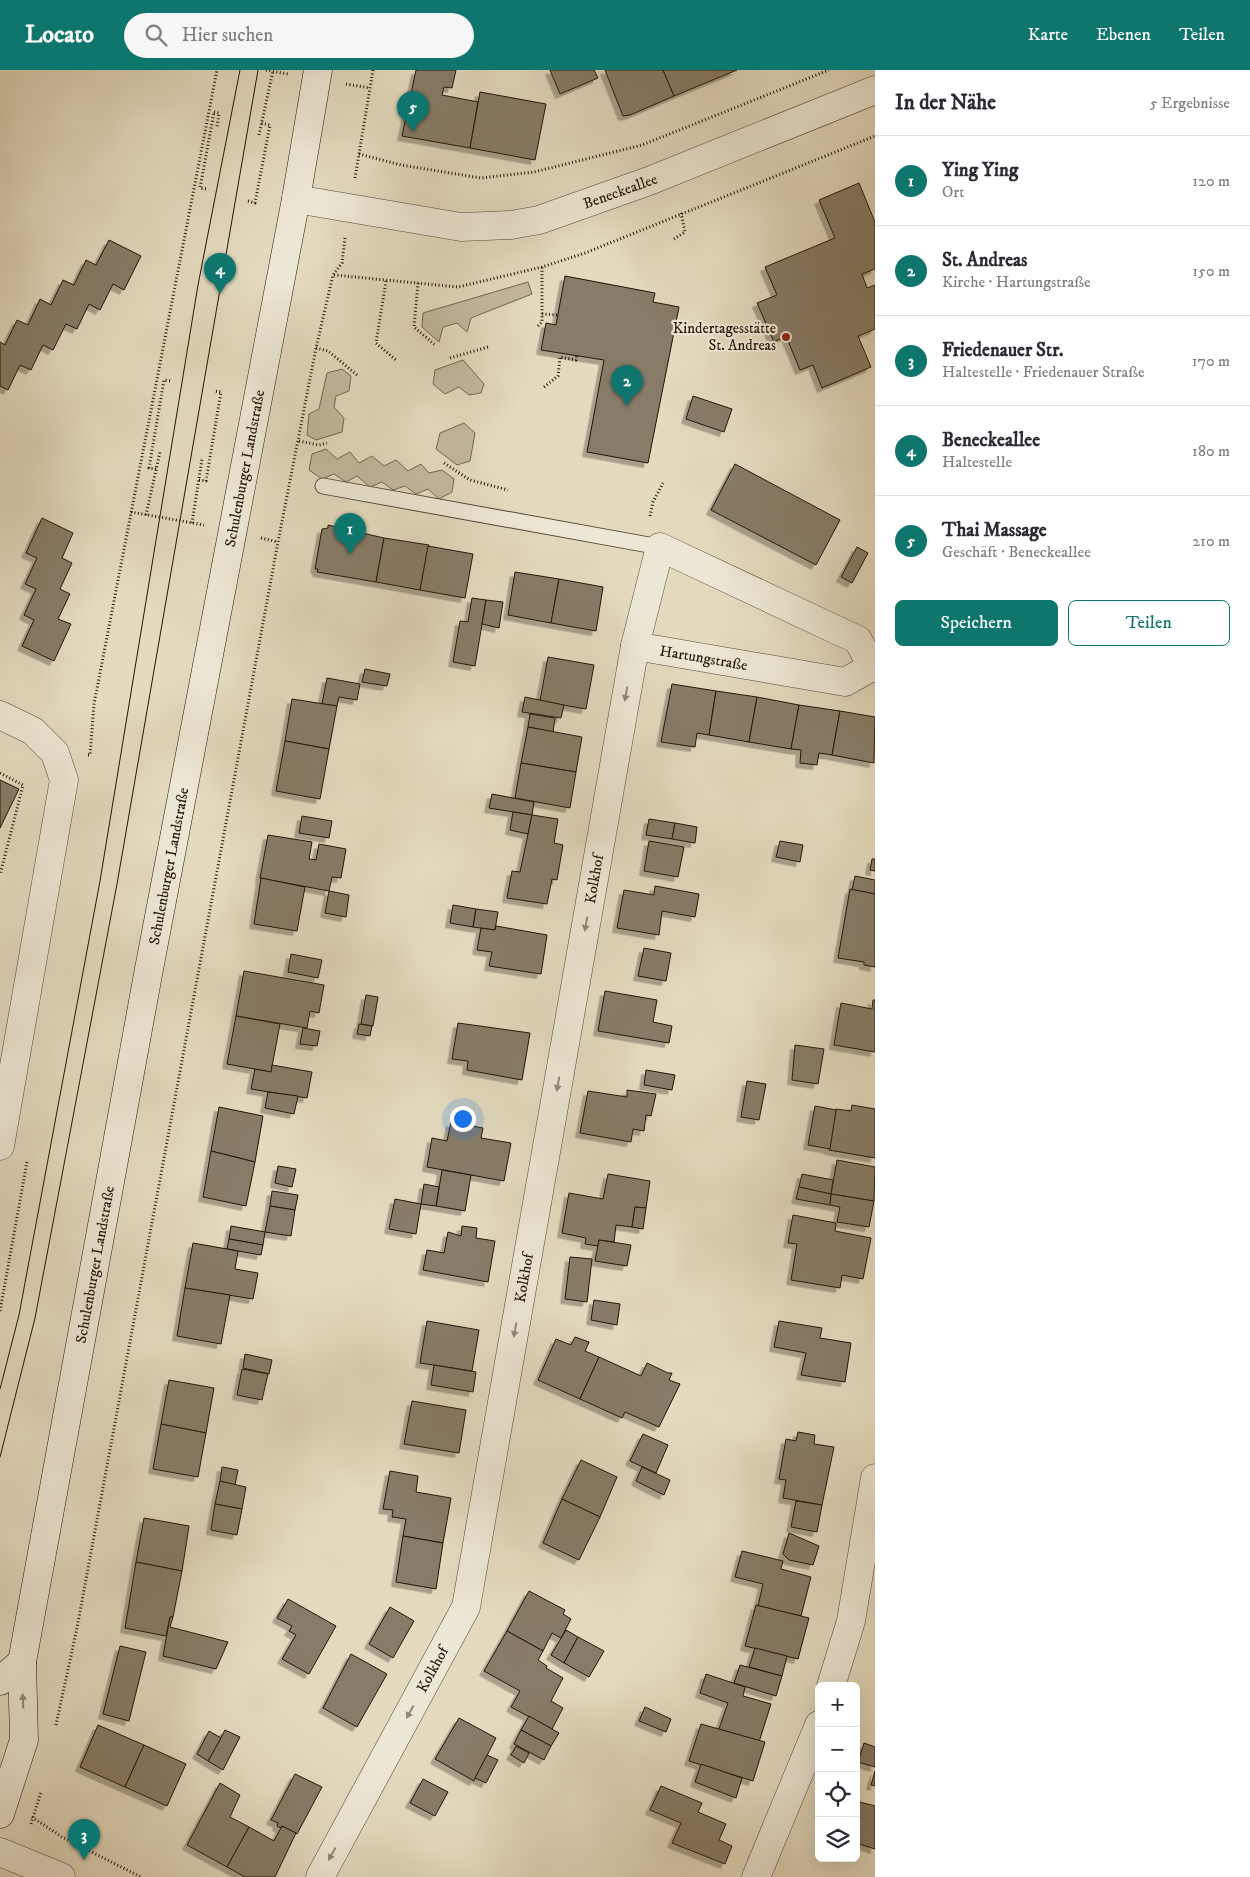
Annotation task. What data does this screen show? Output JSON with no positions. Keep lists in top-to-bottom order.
{
  "streets": {
    "street": [
      "Beneckeallee",
      "Schulenburger Landstraße",
      "Hartungstraße",
      "Kolkhof"
    ]
  },
  "crossings": [
    ["Beneckeallee", "Schulenburger Landstraße"],
    ["Hartungstraße", "Kolkhof"]
  ],
  "one_way": ["Kolkhof"],
  "places": ["Kindertagesstätte St. Andreas"],
  "page": {
    "header": "Locato",
    "search": "Hier suchen",
    "nav": ["Karte", "Ebenen", "Teilen"],
    "heading": ["In der Nähe", "5 Ergebnisse"],
    "pins": [
      "5",
      "4",
      "2",
      "1",
      "3"
    ],
    "list": [
      {
        "mark": "1",
        "name": "Ying Ying",
        "note": "Ort",
        "value": "120 m"
      },
      {
        "mark": "2",
        "name": "St. Andreas",
        "note": "Kirche · Hartungstraße",
        "value": "150 m"
      },
      {
        "mark": "3",
        "name": "Friedenauer Str.",
        "note": "Haltestelle · Friedenauer Straße",
        "value": "170 m"
      },
      {
        "mark": "4",
        "name": "Beneckeallee",
        "note": "Haltestelle",
        "value": "180 m"
      },
      {
        "mark": "5",
        "name": "Thai Massage",
        "note": "Geschäft · Beneckeallee",
        "value": "210 m"
      }
    ],
    "buttons": ["Speichern", "Teilen"],
    "map_buttons": ["+", "−"]
  }
}
